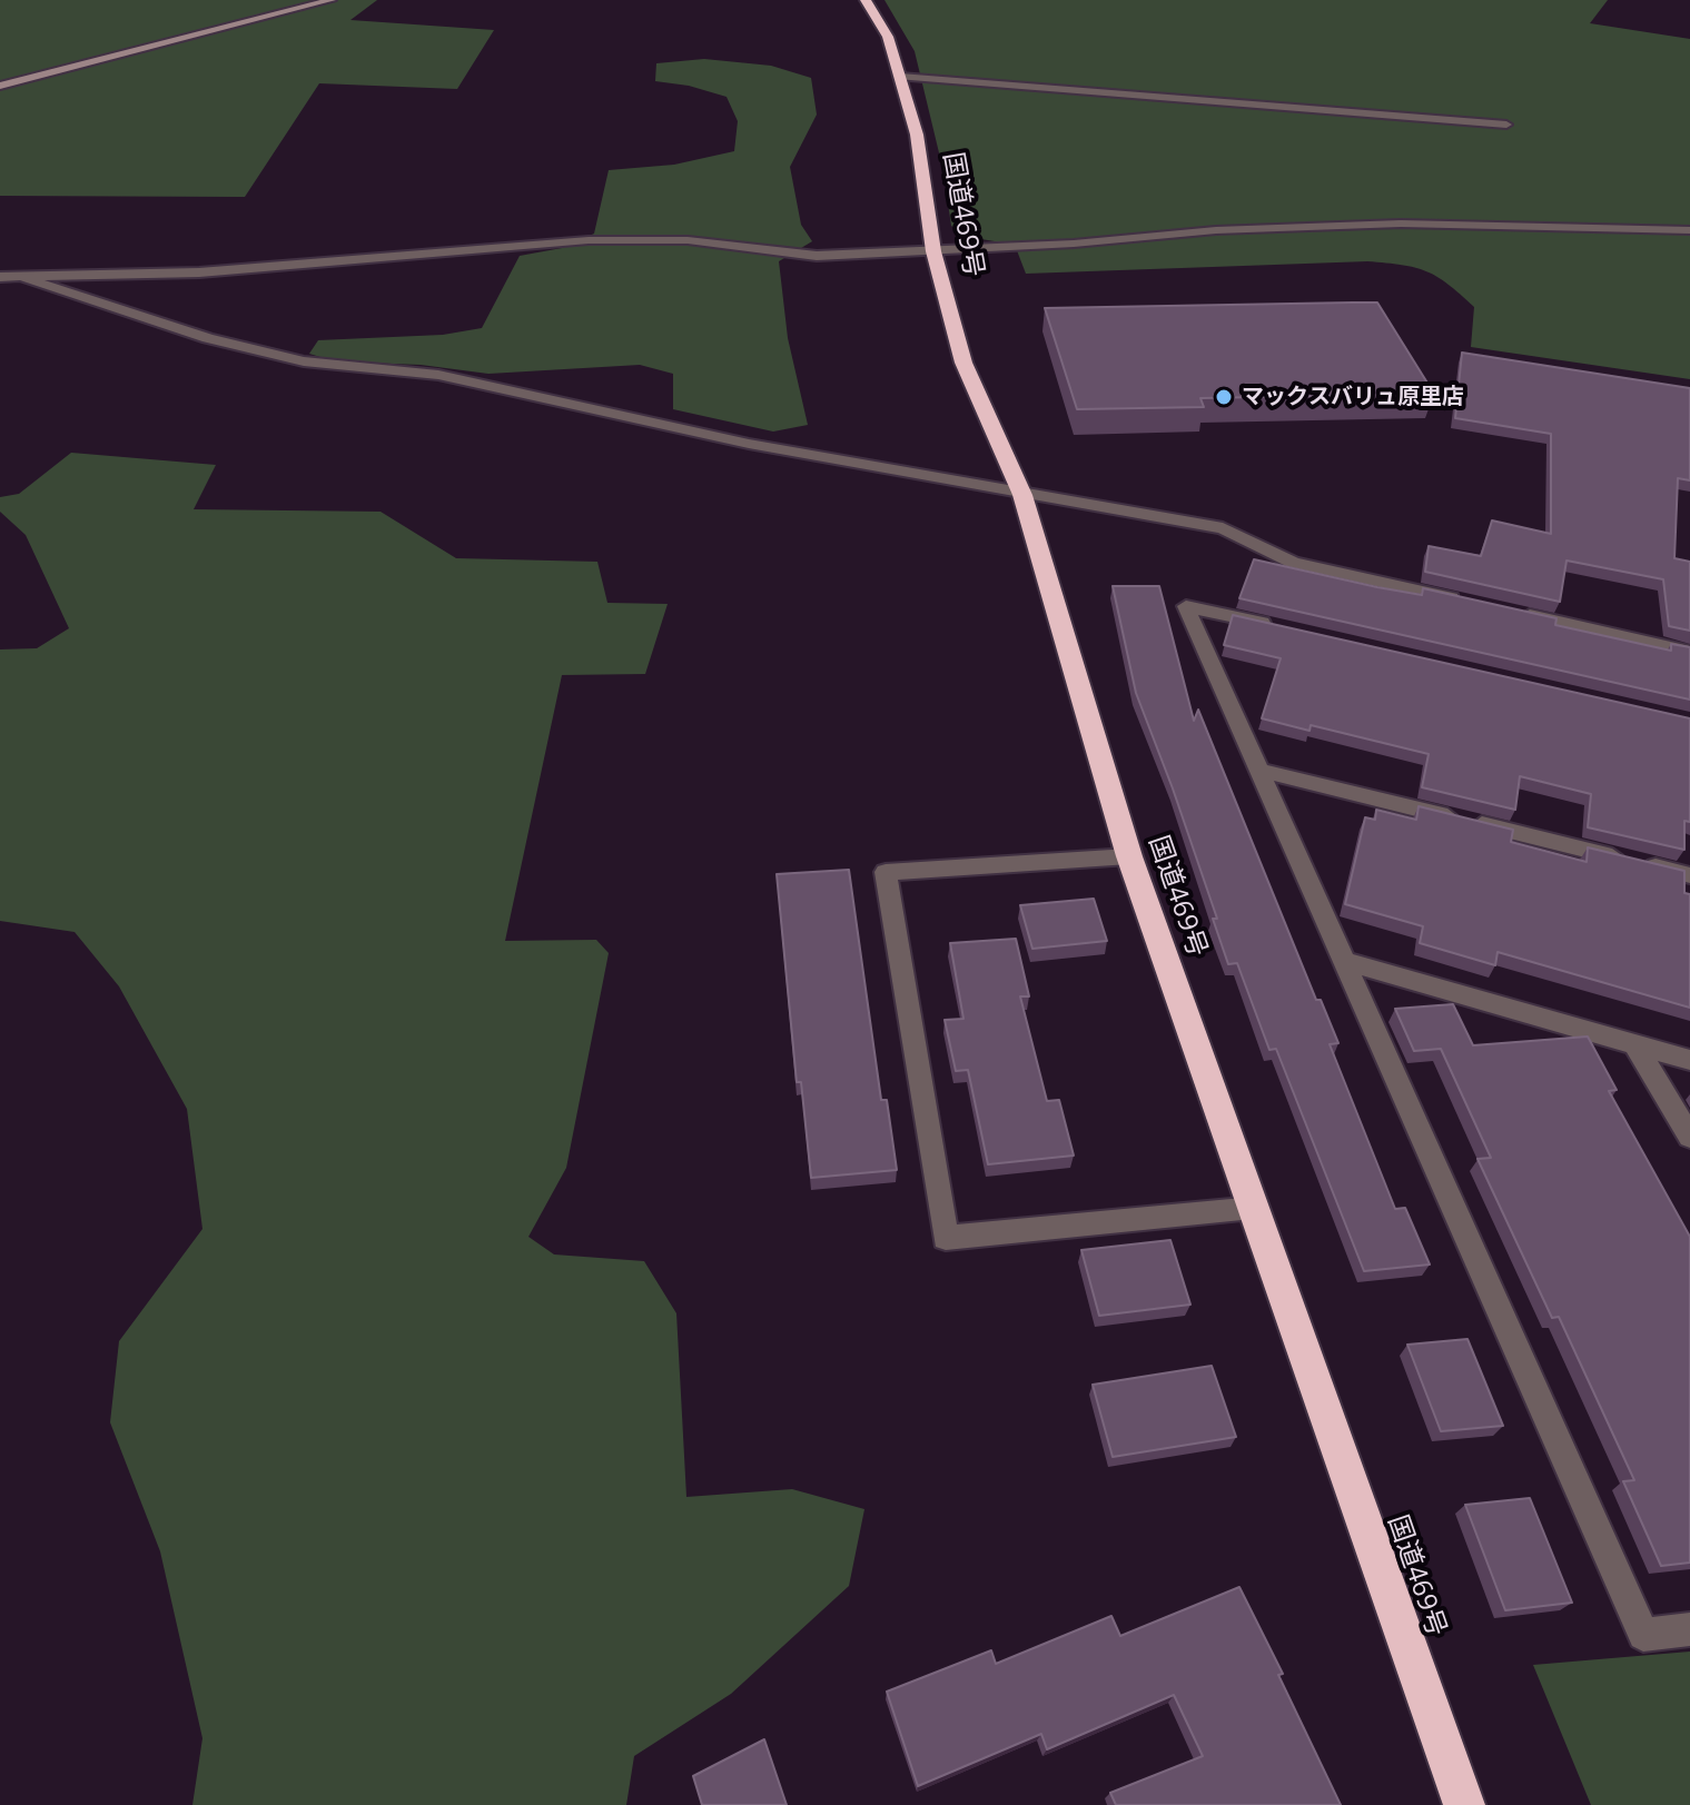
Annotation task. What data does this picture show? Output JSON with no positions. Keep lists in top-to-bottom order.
{
  "streets": {
    "highway": ["国道469号"]
  },
  "places": ["マックスバリュ原里店"]
}
